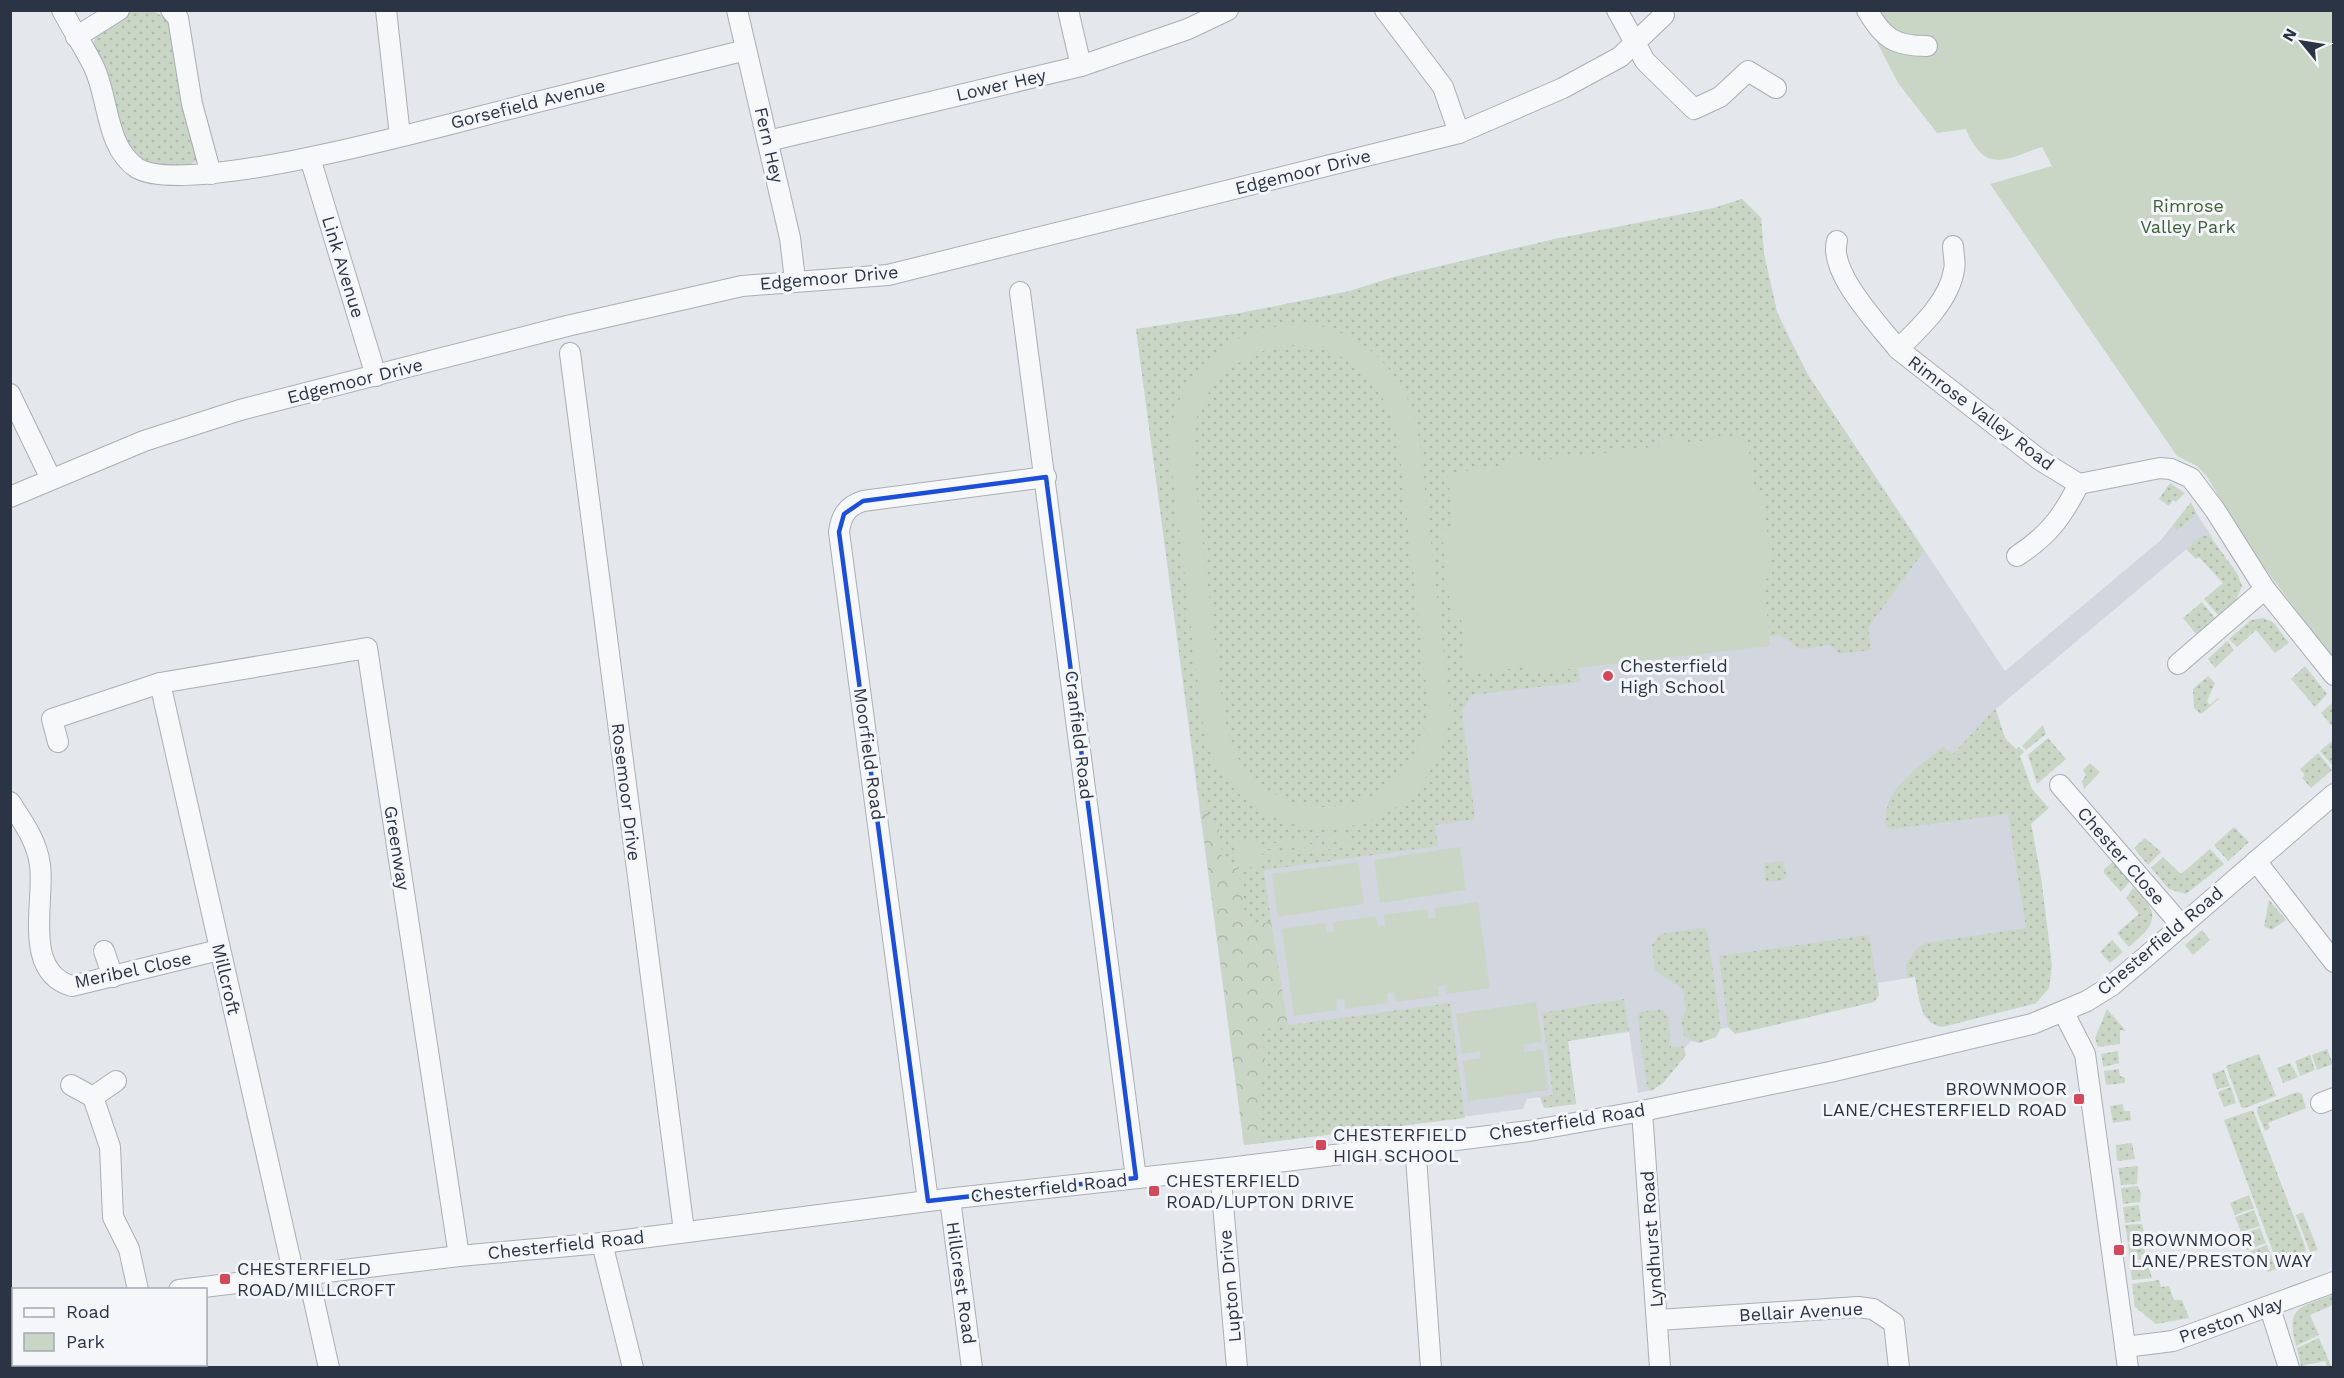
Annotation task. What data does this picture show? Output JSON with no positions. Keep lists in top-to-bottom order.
{
  "streets": {
    "street": [
      "Lower Hey",
      "Gorsefield Avenue",
      "Fern Hey",
      "Edgemoor Drive",
      "Link Avenue",
      "Rimrose Valley Road",
      "Cranfield Road",
      "Moorfield Road",
      "Rosemoor Drive",
      "Greenway",
      "Chester Close",
      "Chesterfield Road",
      "Meribel Close",
      "Millcroft",
      "Lyndhurst Road",
      "Hillcrest Road",
      "Lupton Drive",
      "Bellair Avenue",
      "Preston Way"
    ]
  },
  "crossings": [
    ["Lower Hey", "Fern Hey"],
    ["Gorsefield Avenue", "Fern Hey"],
    ["Gorsefield Avenue", "Link Avenue"],
    ["Fern Hey", "Edgemoor Drive"],
    ["Edgemoor Drive", "Link Avenue"],
    ["Cranfield Road", "Moorfield Road"],
    ["Cranfield Road", "Chesterfield Road"],
    ["Moorfield Road", "Chesterfield Road"],
    ["Rosemoor Drive", "Chesterfield Road"],
    ["Greenway", "Chesterfield Road"],
    ["Greenway", "Millcroft"],
    ["Chester Close", "Chesterfield Road"],
    ["Chesterfield Road", "Millcroft"],
    ["Chesterfield Road", "Lyndhurst Road"],
    ["Chesterfield Road", "Hillcrest Road"],
    ["Chesterfield Road", "Lupton Drive"],
    ["Meribel Close", "Millcroft"],
    ["Lyndhurst Road", "Bellair Avenue"]
  ],
  "parks": ["Rimrose Valley Park"],
  "places": {
    "other": ["Chesterfield High School"],
    "transit": [
      "BROWNMOOR LANE/CHESTERFIELD ROAD",
      "CHESTERFIELD HIGH SCHOOL",
      "CHESTERFIELD ROAD/LUPTON DRIVE",
      "BROWNMOOR LANE/PRESTON WAY",
      "CHESTERFIELD ROAD/MILLCROFT"
    ]
  },
  "legend": ["Road", "Park"],
  "north": "top left"
}
